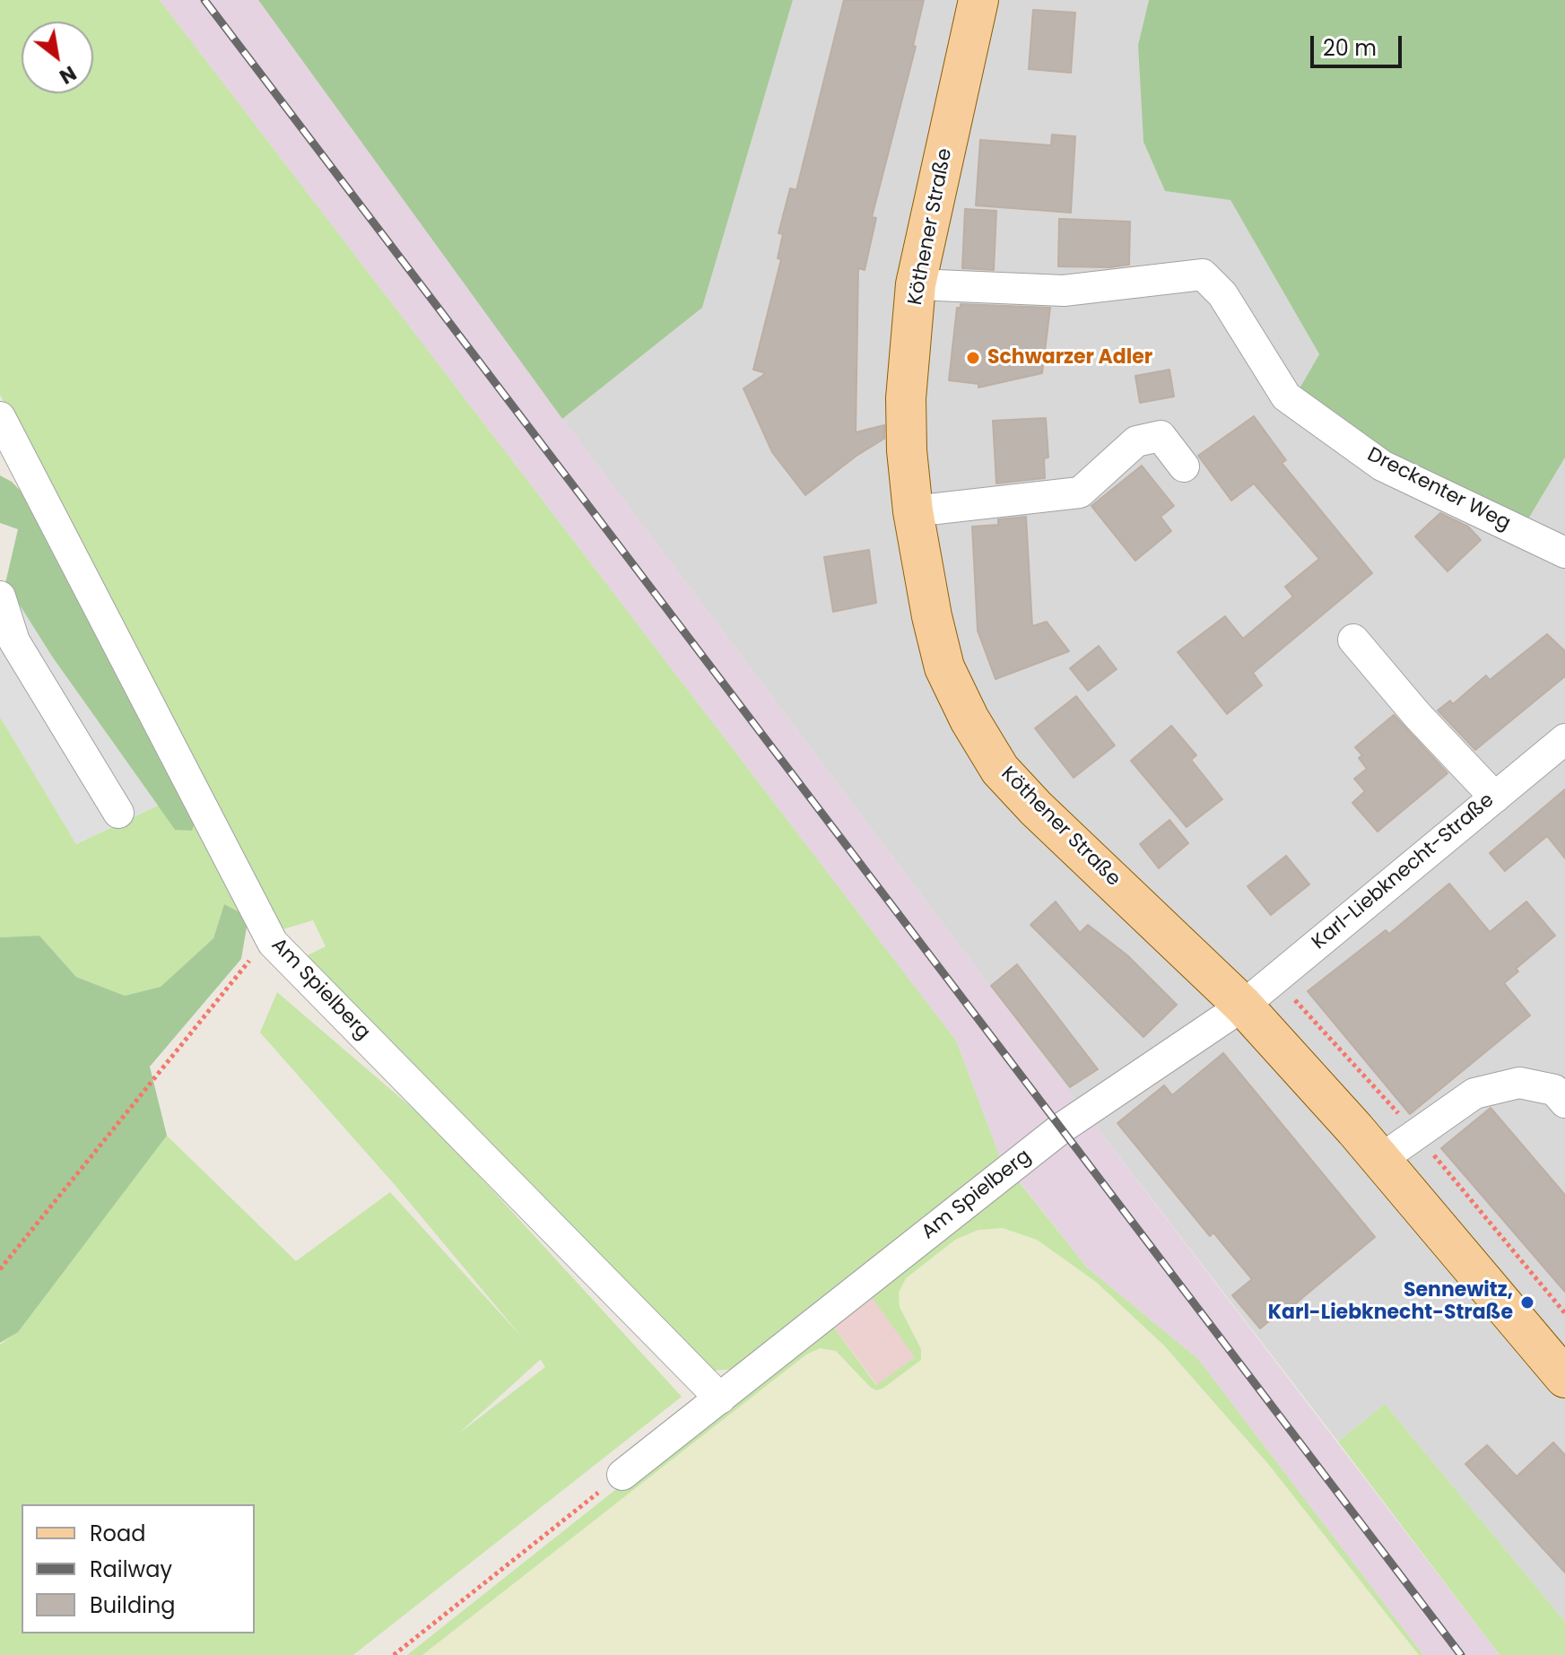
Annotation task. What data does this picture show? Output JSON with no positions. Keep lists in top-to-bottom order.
{
  "streets": {
    "main road": ["Köthener Straße"],
    "street": ["Dreckenter Weg", "Karl-Liebknecht-Straße", "Am Spielberg"]
  },
  "crossings": [
    ["Köthener Straße", "Dreckenter Weg"],
    ["Köthener Straße", "Karl-Liebknecht-Straße"],
    ["Köthener Straße", "Am Spielberg"],
    ["Karl-Liebknecht-Straße", "Am Spielberg"]
  ],
  "places": ["Schwarzer Adler", "Sennewitz, Karl-Liebknecht-Straße"],
  "legend": ["Road", "Railway", "Building"],
  "scale_bar": "20 m",
  "north": "bottom right"
}
